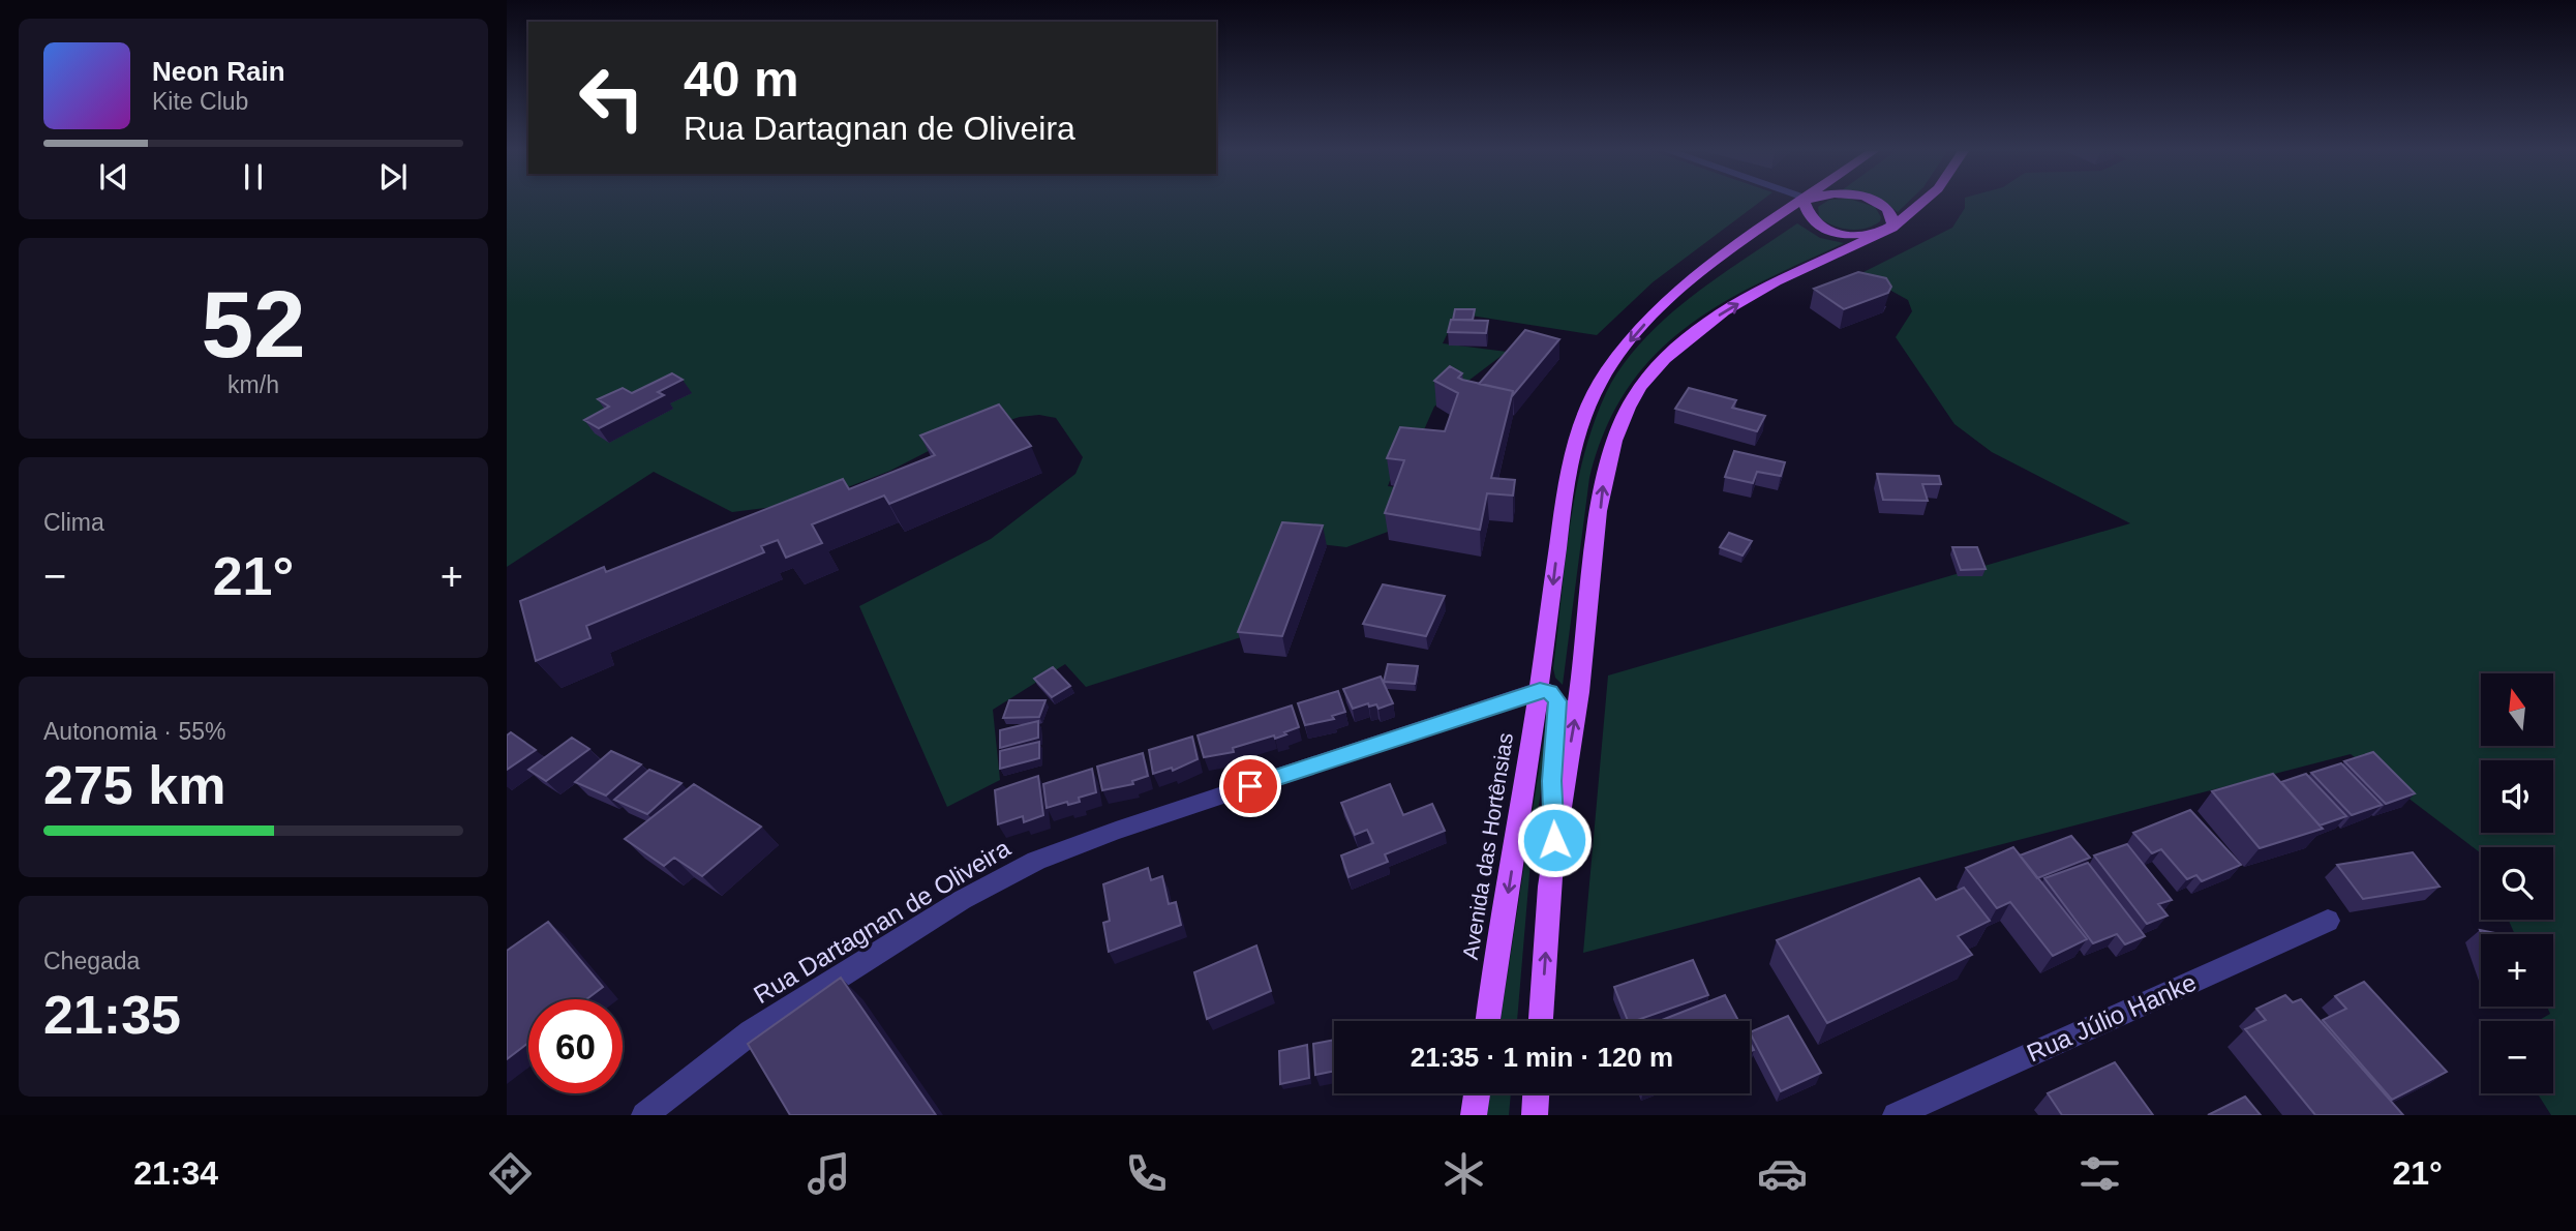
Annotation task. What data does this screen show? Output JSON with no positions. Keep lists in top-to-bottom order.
{
  "streets": {
    "main road": ["Avenida das Hortênsias"],
    "street": ["Rua Dartagnan de Oliveira", "Rua Júlio Hanke"]
  },
  "crossings": [
    ["Avenida das Hortênsias", "Rua Dartagnan de Oliveira"]
  ],
  "north": "top",
  "page": {
    "turn": ["40 m", "Rua Dartagnan de Oliveira"],
    "song": ["Neon Rain", "Kite Club"],
    "tile": [
      ["52", "km/h"],
      "Clima",
      ["Autonomia · 55%", "275 km"],
      ["Chegada", "21:35"]
    ],
    "heat": ["−", "21°", "+"],
    "map_buttons": ["+", "−"],
    "limit": "60",
    "trip": "21:35 · 1 min · 120 m",
    "tabs": ["21:34", "21°"]
  }
}
